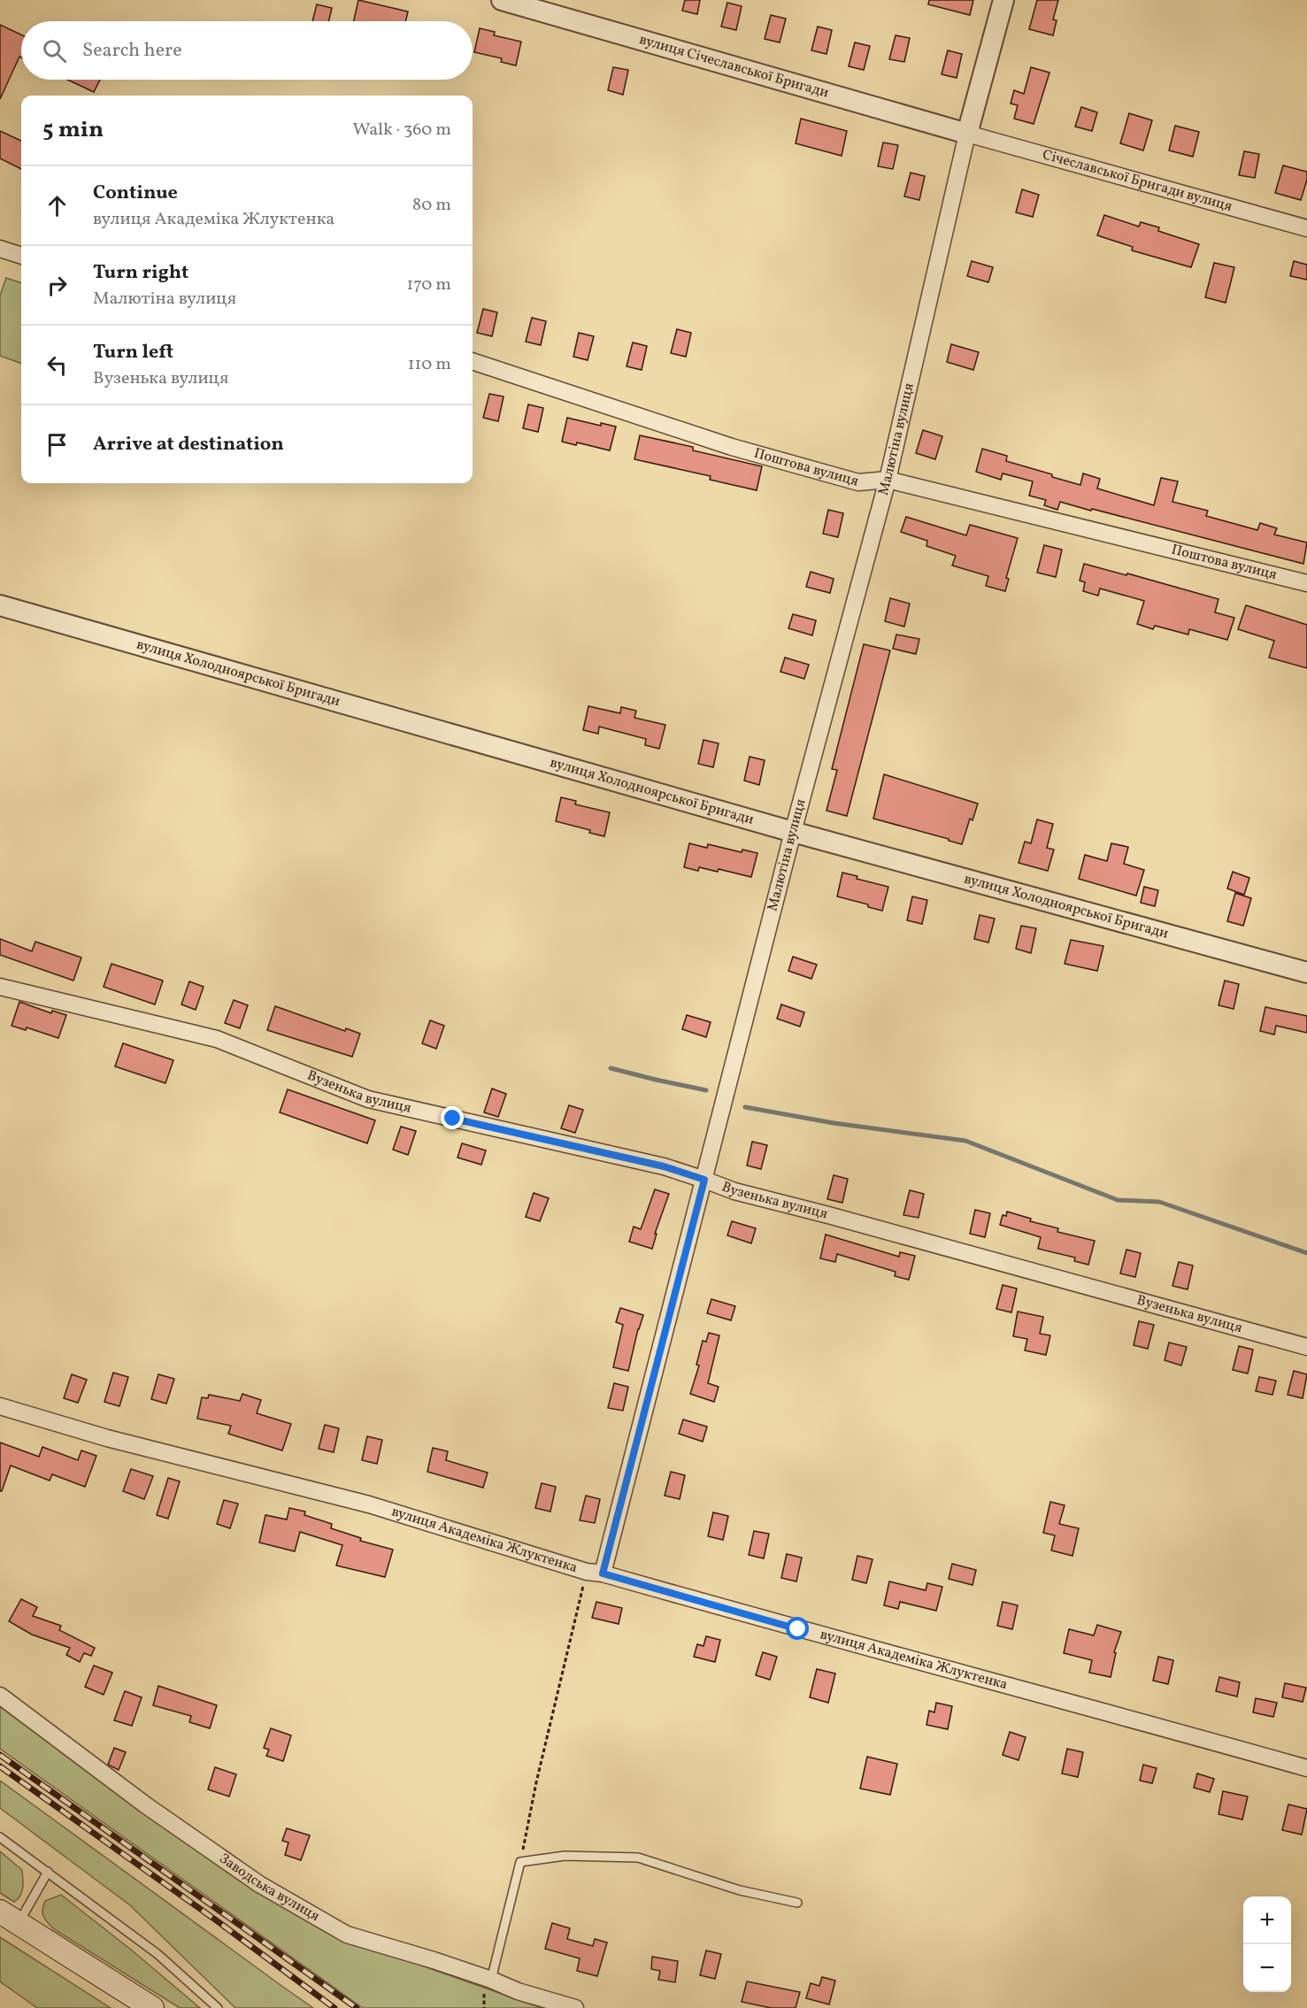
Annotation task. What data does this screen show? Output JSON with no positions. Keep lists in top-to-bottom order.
{
  "streets": {
    "street": [
      "вулиця Січеславської Бригади",
      "Січеславської Бригади вулиця",
      "Малютіна вулиця",
      "Поштова вулиця",
      "вулиця Холодноярської Бригади",
      "Вузенька вулиця",
      "вулиця Академіка Жлуктенка",
      "Заводська вулиця"
    ]
  },
  "crossings": [
    ["вулиця Січеславської Бригади", "Січеславської Бригади вулиця"],
    ["вулиця Січеславської Бригади", "Малютіна вулиця"],
    ["Січеславської Бригади вулиця", "Малютіна вулиця"],
    ["Малютіна вулиця", "Поштова вулиця"],
    ["Малютіна вулиця", "вулиця Холодноярської Бригади"],
    ["Малютіна вулиця", "Вузенька вулиця"],
    ["Малютіна вулиця", "вулиця Академіка Жлуктенка"]
  ],
  "page": {
    "search": "Search here",
    "heading": ["5 min", "Walk · 360 m"],
    "list": [
      ["Continue", "вулиця Академіка Жлуктенка", "80 m"],
      ["Turn right", "Малютіна вулиця", "170 m"],
      ["Turn left", "Вузенька вулиця", "110 m"],
      "Arrive at destination"
    ],
    "map_buttons": ["+", "−"]
  }
}
